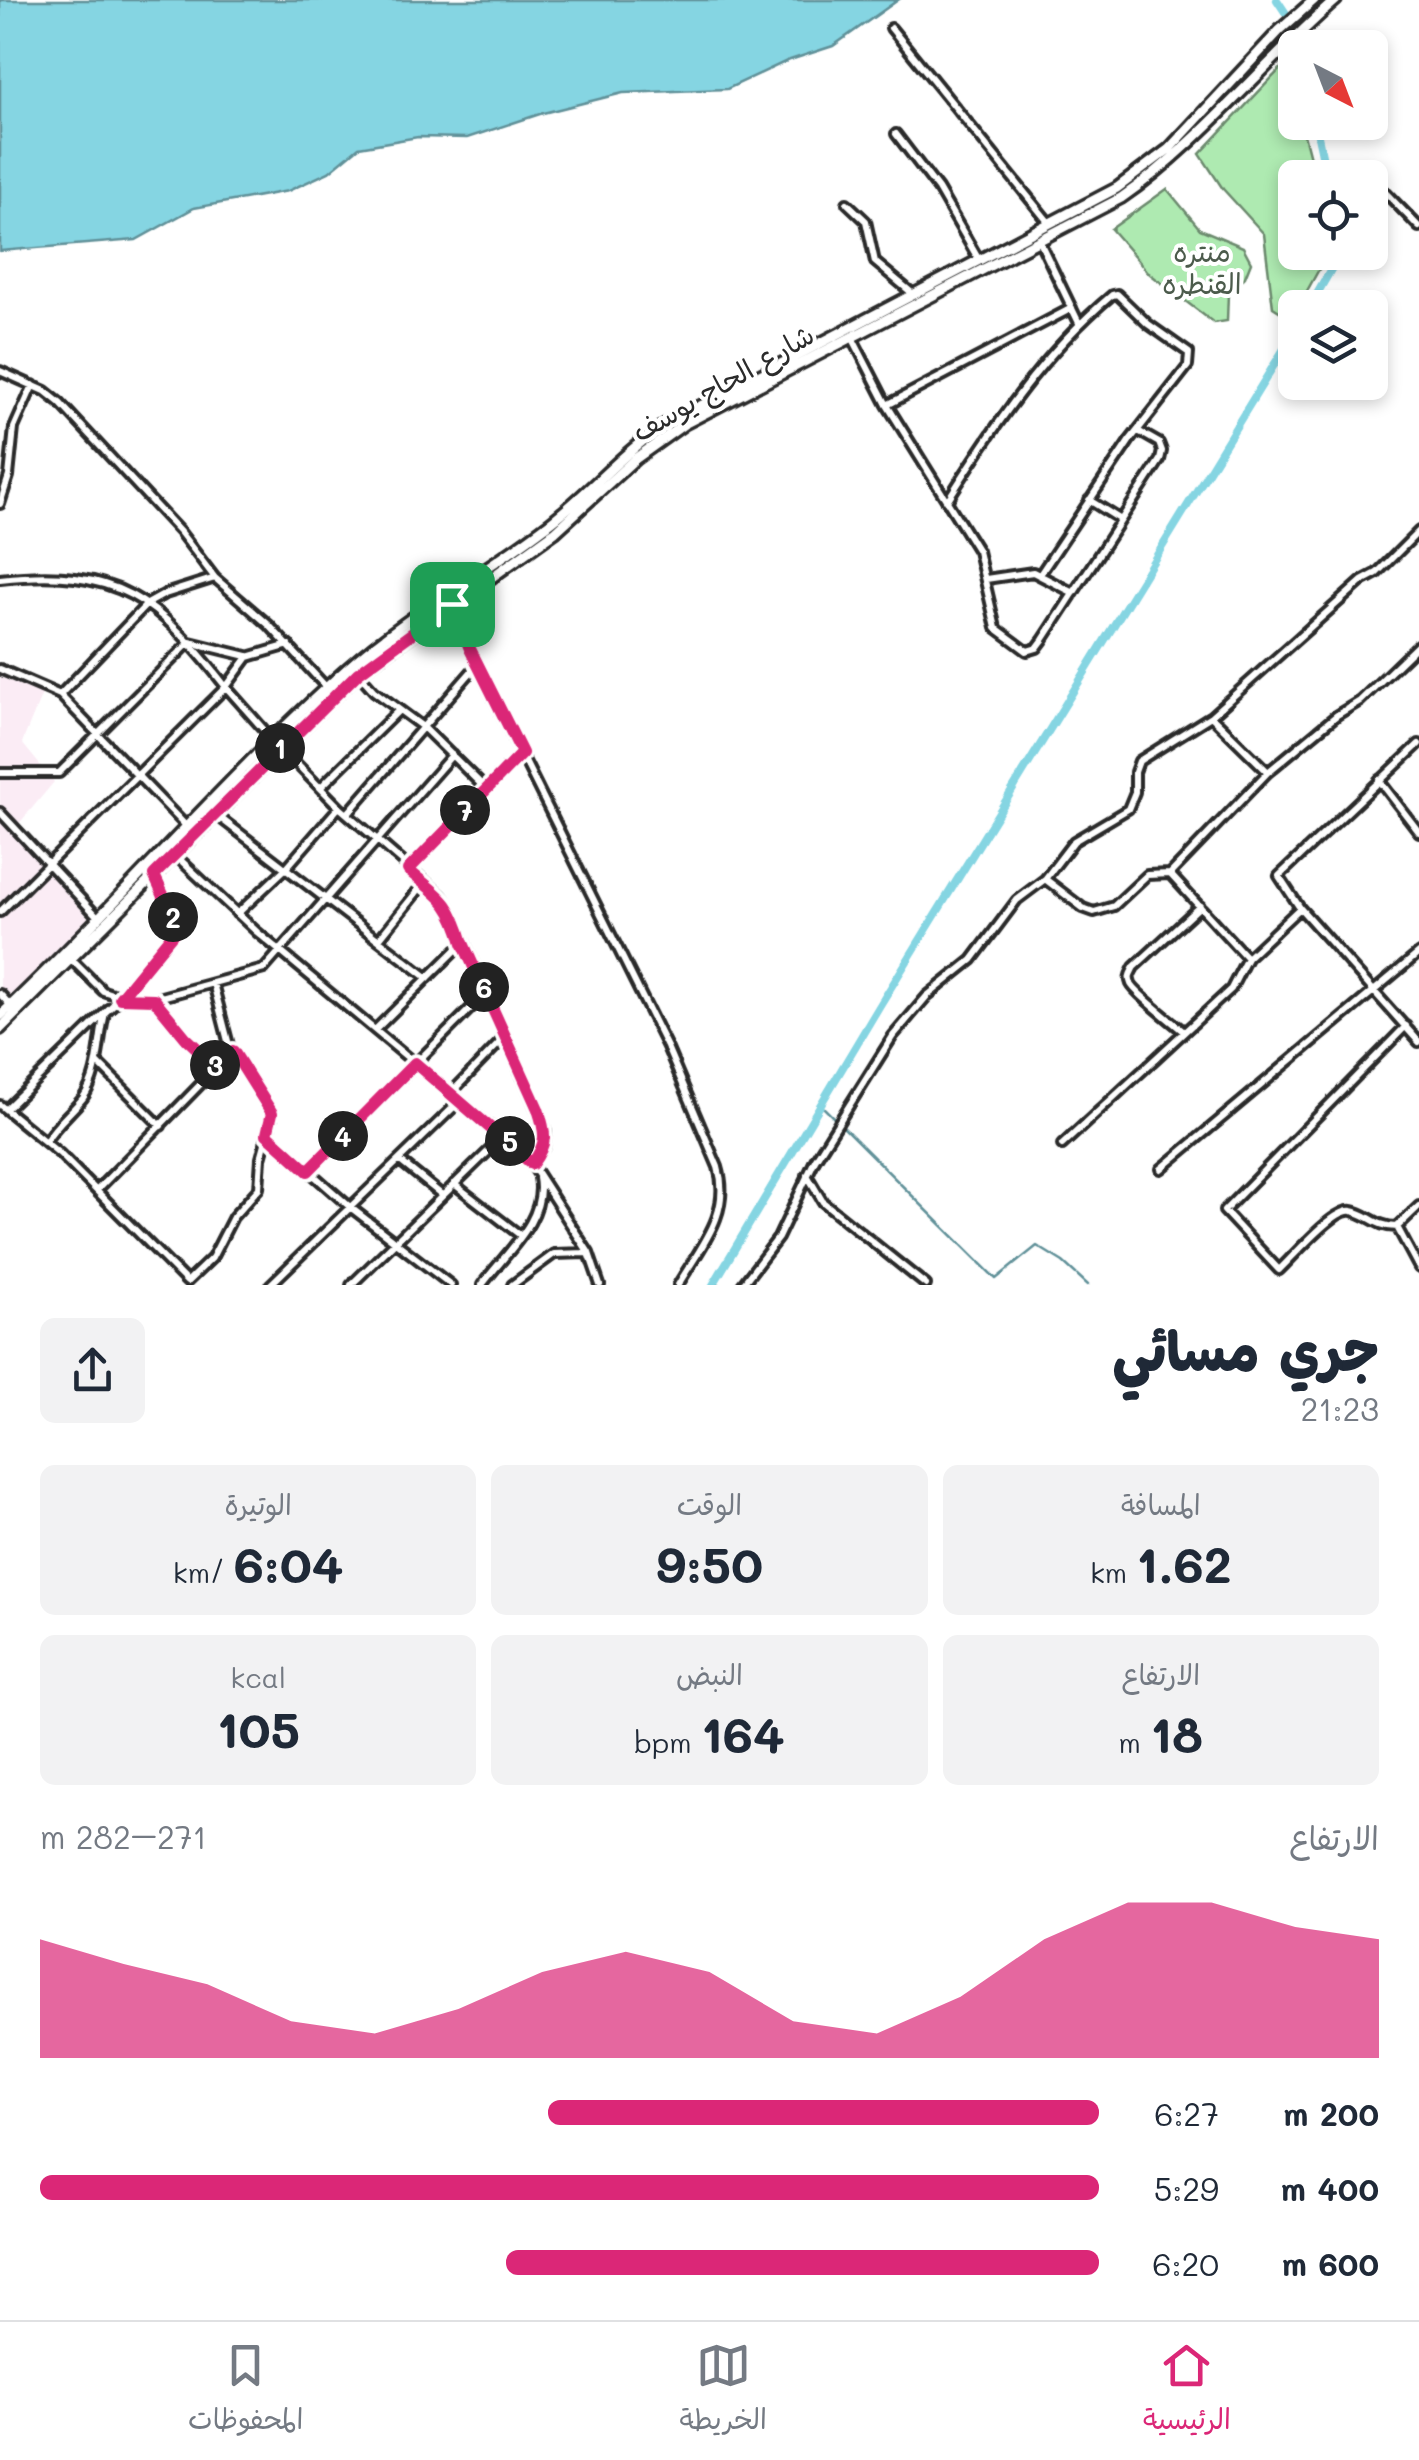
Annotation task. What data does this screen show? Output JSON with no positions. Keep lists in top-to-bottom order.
{
  "streets": {
    "main road": ["شارع الحاج يوسف"]
  },
  "parks": ["منتره القنطره"],
  "north": "bottom right",
  "page": {
    "pins": [
      "1",
      "7",
      "2",
      "6",
      "3",
      "4",
      "5"
    ],
    "heading": ["جري مسائي", "21:23"],
    "stats": [
      ["المسافة", "1.62 km"],
      ["الوقت", "9:50"],
      ["الوتيرة", "6:04 /km"],
      ["الارتفاع", "18 m"],
      ["النبض", "164 bpm"],
      ["kcal", "105"]
    ],
    "chart": ["الارتفاع", "271–282 m"],
    "list": [
      {
        "name": "200 m",
        "note": "6:27"
      },
      {
        "name": "400 m",
        "note": "5:29"
      },
      {
        "name": "600 m",
        "note": "6:20"
      }
    ],
    "tabs": ["الرئيسية", "الخريطة", "المحفوظات"]
  }
}
